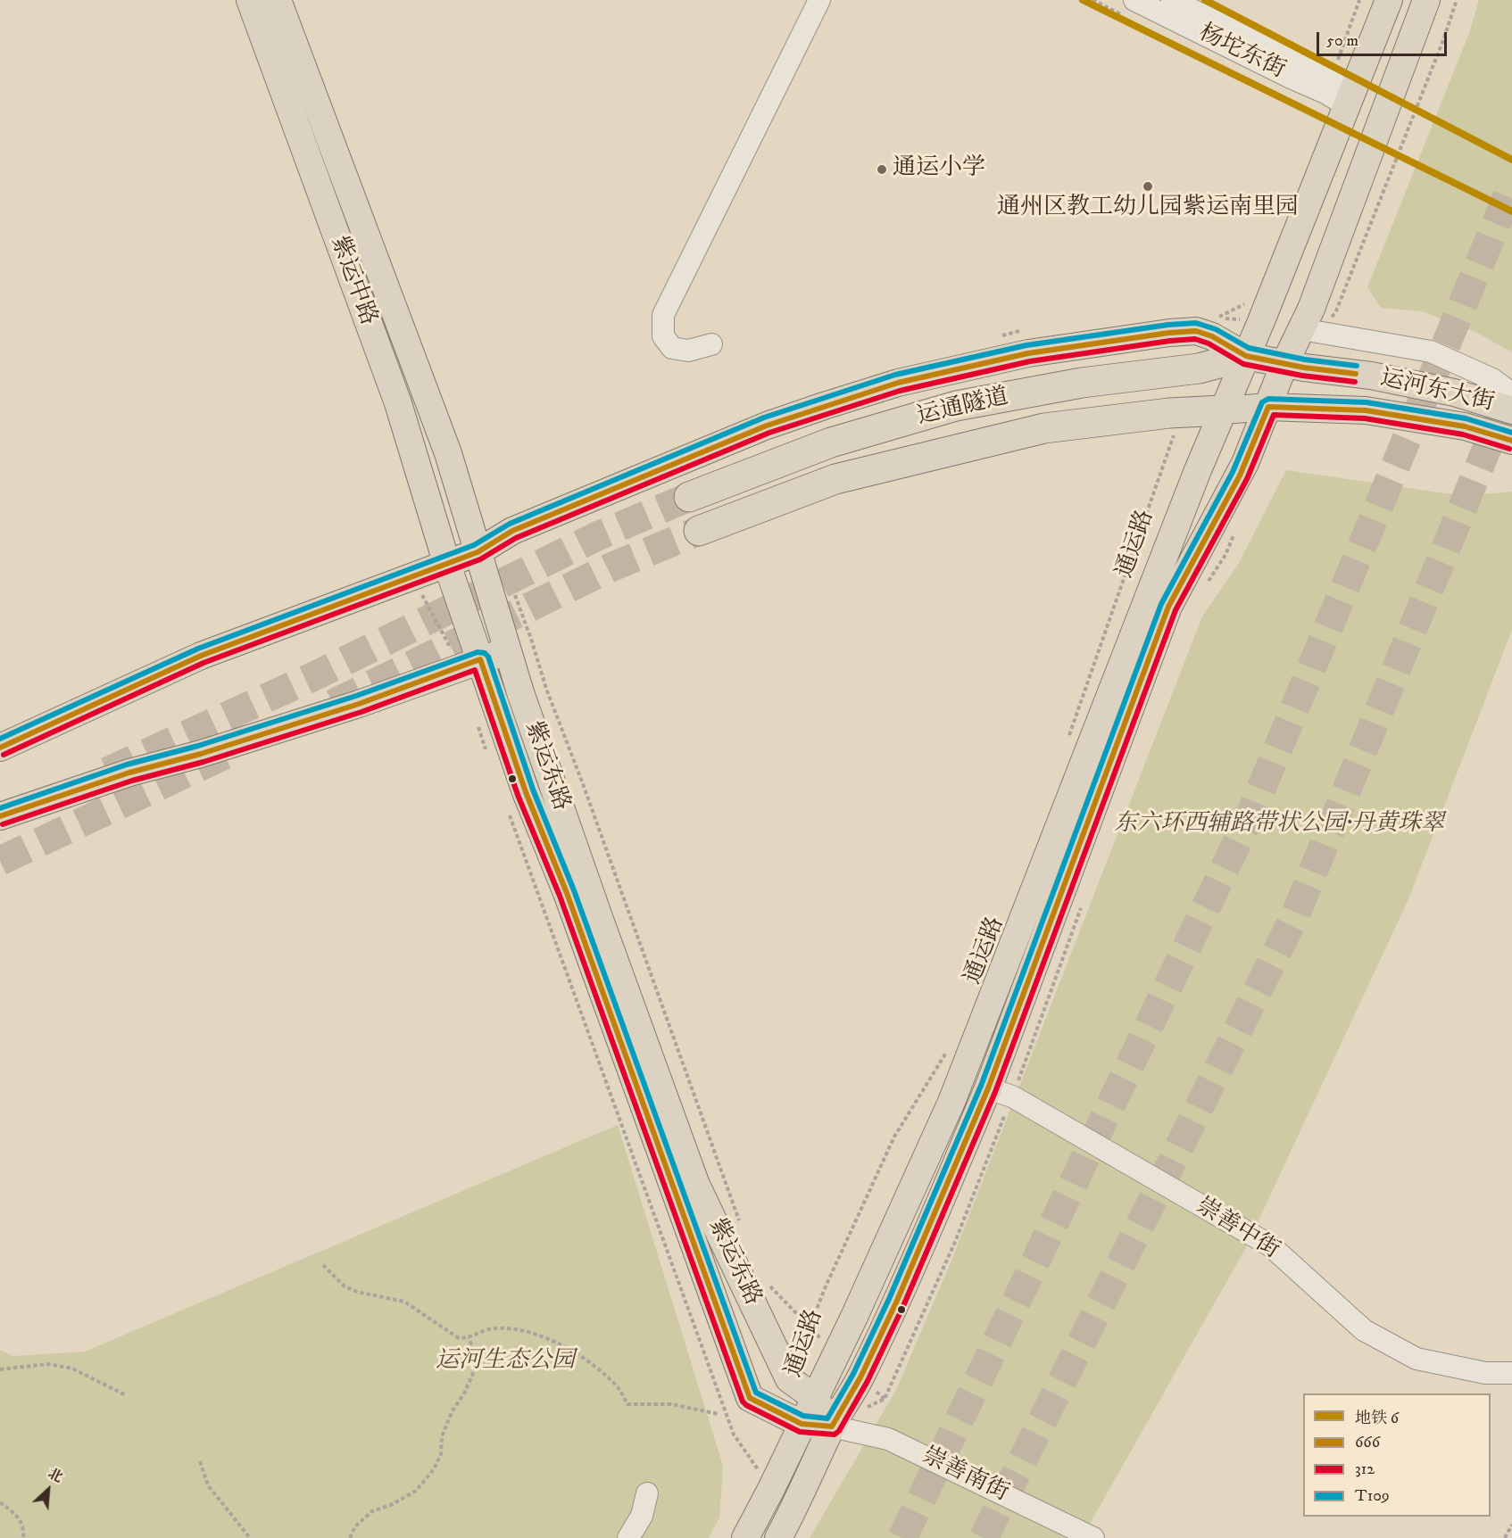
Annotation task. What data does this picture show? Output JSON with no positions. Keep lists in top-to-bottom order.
{
  "streets": {
    "highway": ["运通隧道"],
    "main road": [
      "紫运中路",
      "运河东大街",
      "通运路",
      "紫运东路"
    ],
    "street": ["杨坨东街", "崇善中街", "崇善南街"]
  },
  "crossings": [
    ["杨坨东街", "通运路"],
    ["紫运中路", "运河东大街"],
    ["紫运中路", "紫运东路"],
    ["运河东大街", "运通隧道"],
    ["运河东大街", "通运路"],
    ["运河东大街", "紫运东路"],
    ["运通隧道", "通运路"],
    ["通运路", "紫运东路"],
    ["紫运东路", "崇善南街"]
  ],
  "parks": ["东六环西辅路带状公园·丹黄珠翠", "运河生态公园"],
  "places": ["通运小学", "通州区教工幼儿园紫运南里园"],
  "lines": [
    "metro line 6",
    "transit line T109",
    "transit line 666",
    "transit line 312"
  ],
  "legend": [
    "地铁 6",
    "666",
    "312",
    "T109"
  ],
  "scale_bar": "50 m",
  "north": "top right"
}
